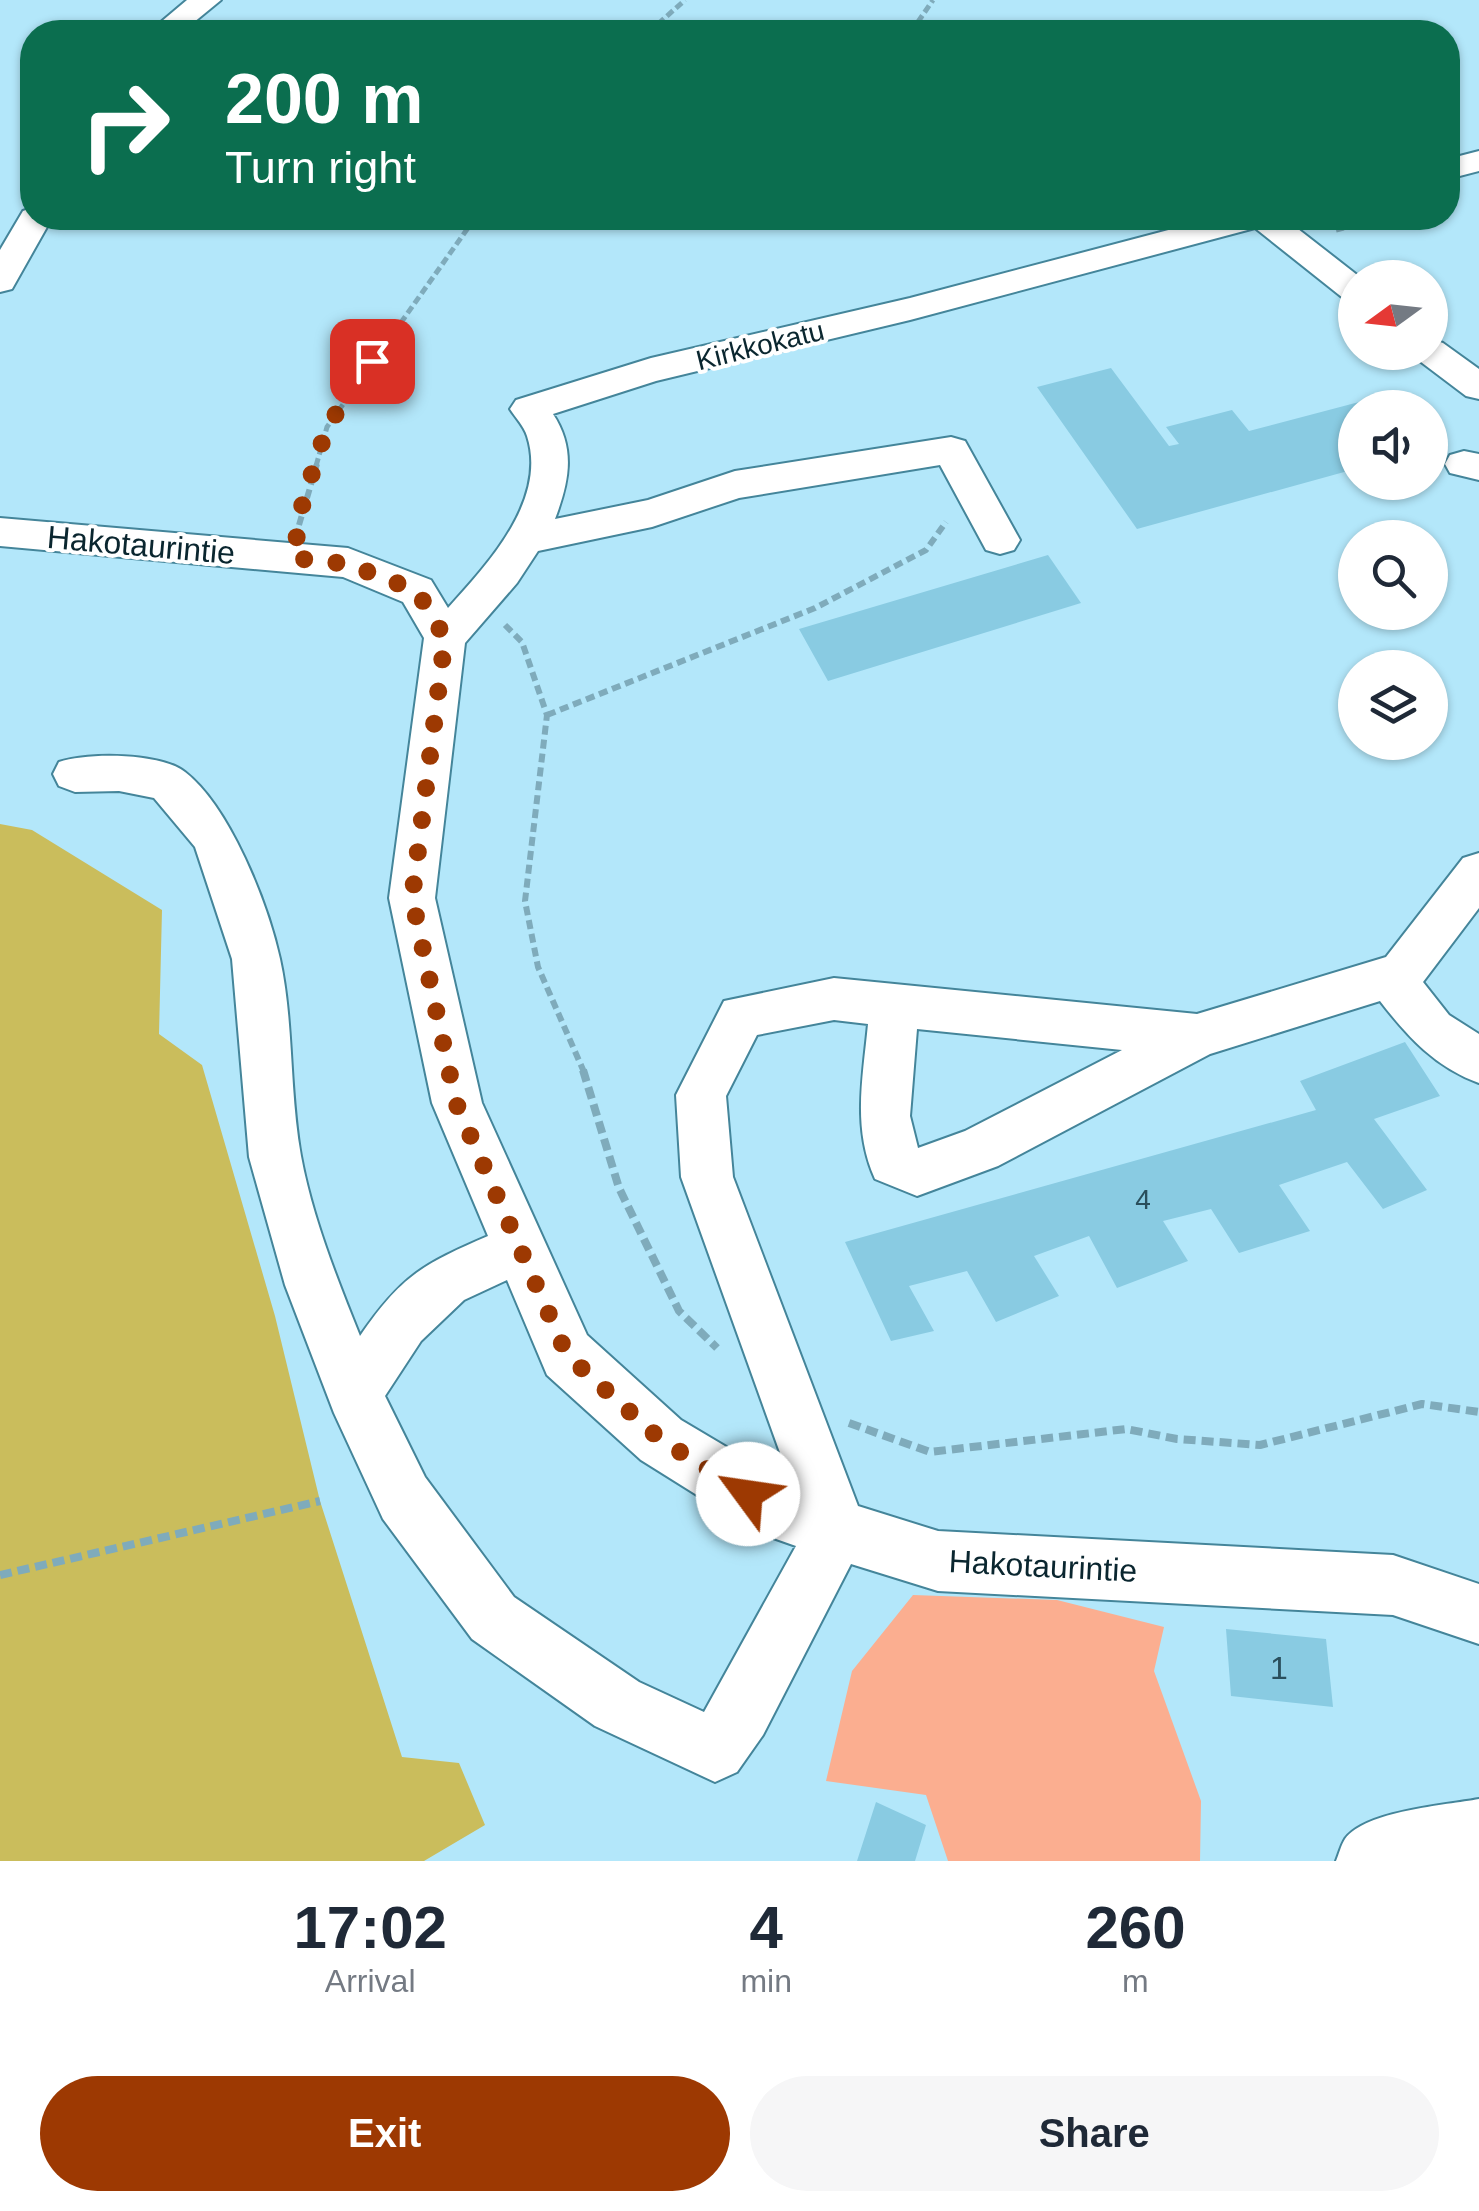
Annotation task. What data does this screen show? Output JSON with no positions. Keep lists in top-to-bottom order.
{
  "streets": {
    "street": ["Kirkkokatu", "Hakotaurintie"]
  },
  "crossings": [
    ["Kirkkokatu", "Hakotaurintie"]
  ],
  "house_numbers": ["4", "1"],
  "north": "left",
  "page": {
    "turn": ["200 m", "Turn right"],
    "eta": [
      "17:02",
      "Arrival",
      "4",
      "min",
      "260",
      "m"
    ],
    "buttons": ["Exit", "Share"]
  }
}
